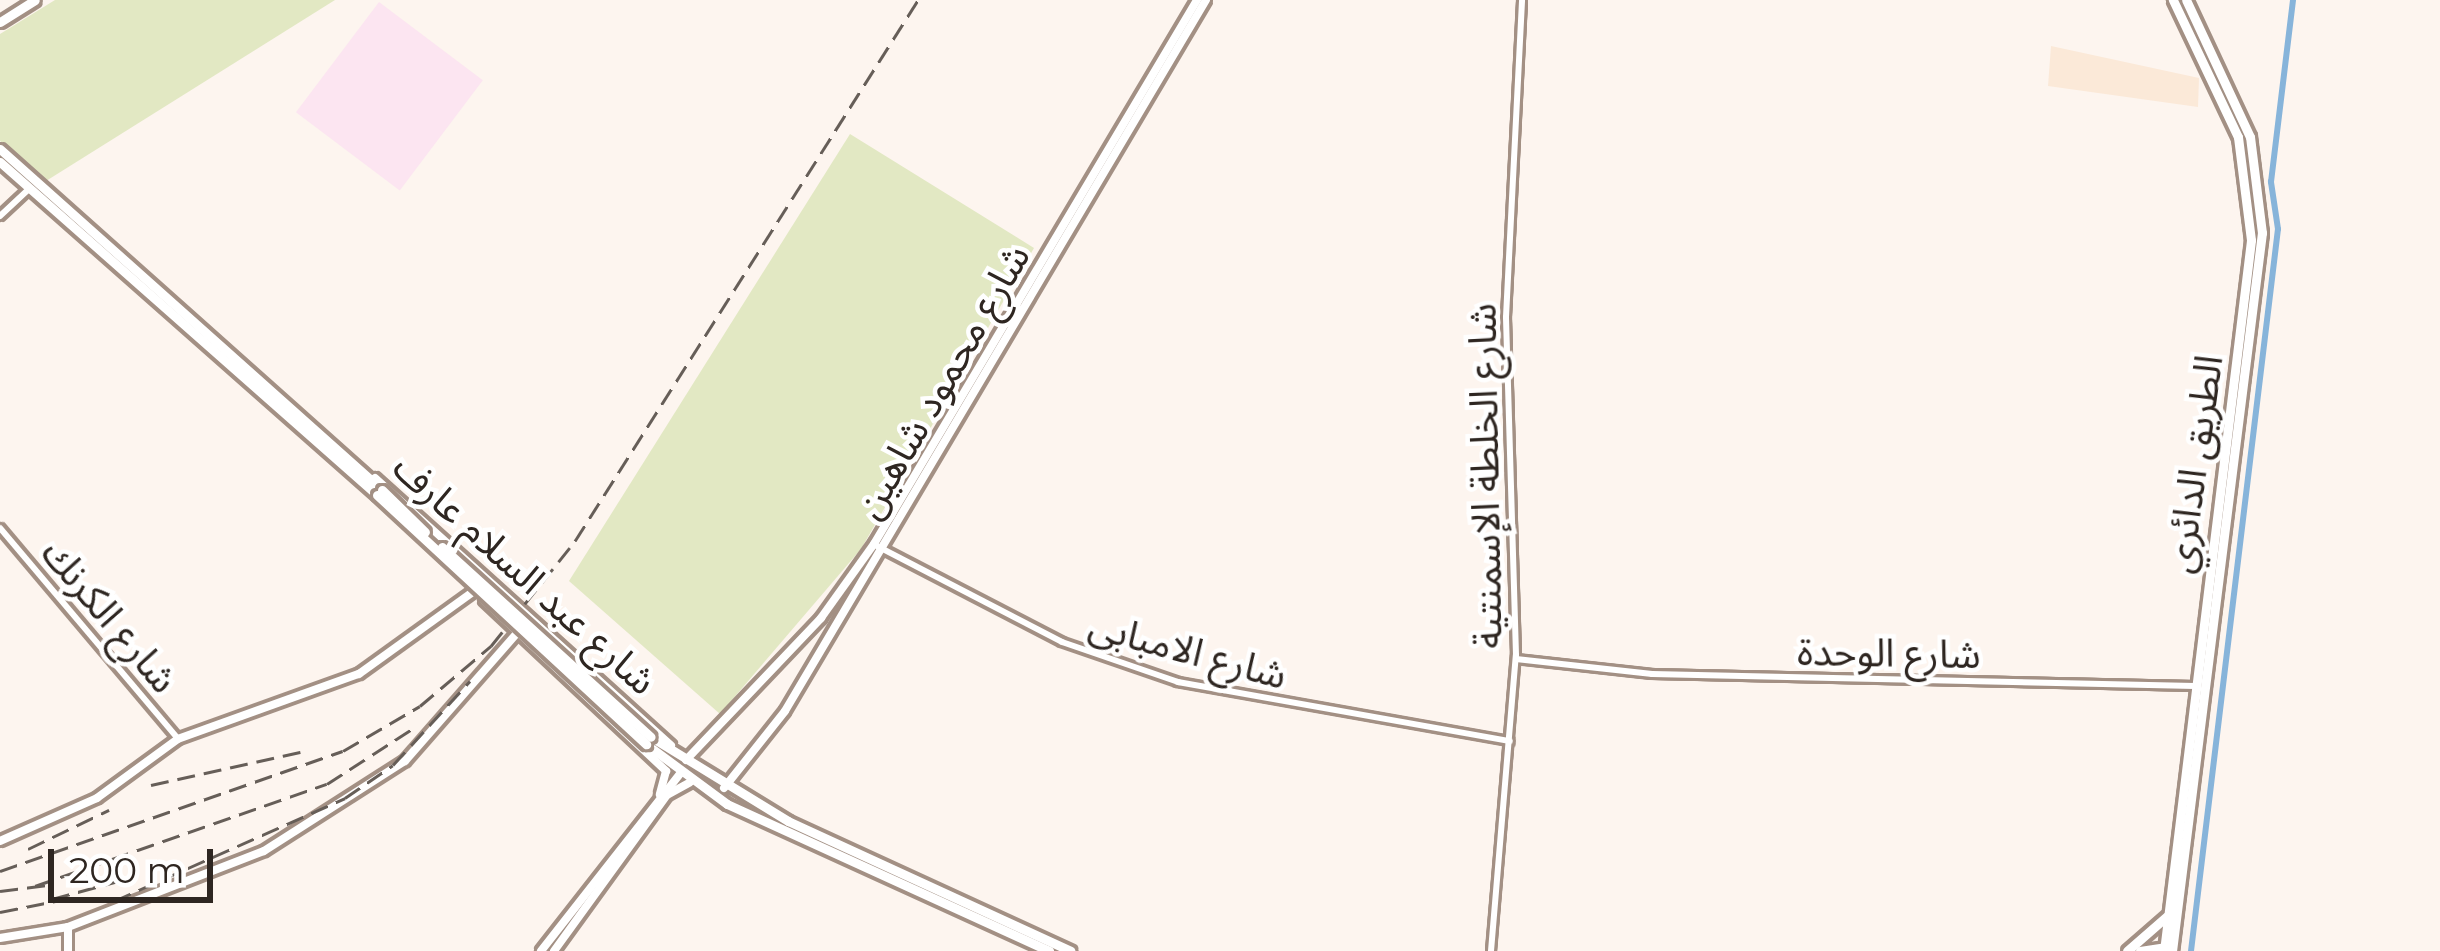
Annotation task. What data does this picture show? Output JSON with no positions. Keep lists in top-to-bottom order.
{
  "streets": {
    "main road": ["شارع محمود شاهين", "الطريق الدائري", "شارع عبد السلام عارف"],
    "street": [
      "شارع الخلطة الإسمنتية",
      "شارع الكرنك",
      "شارع الامبابى",
      "شارع الوحدة"
    ]
  },
  "crossings": [
    ["شارع محمود شاهين", "شارع عبد السلام عارف"],
    ["شارع محمود شاهين", "شارع الامبابى"],
    ["الطريق الدائري", "شارع الوحدة"],
    ["شارع الخلطة الإسمنتية", "شارع الامبابى"],
    ["شارع الخلطة الإسمنتية", "شارع الوحدة"]
  ],
  "scale_bar": "200 m"
}
